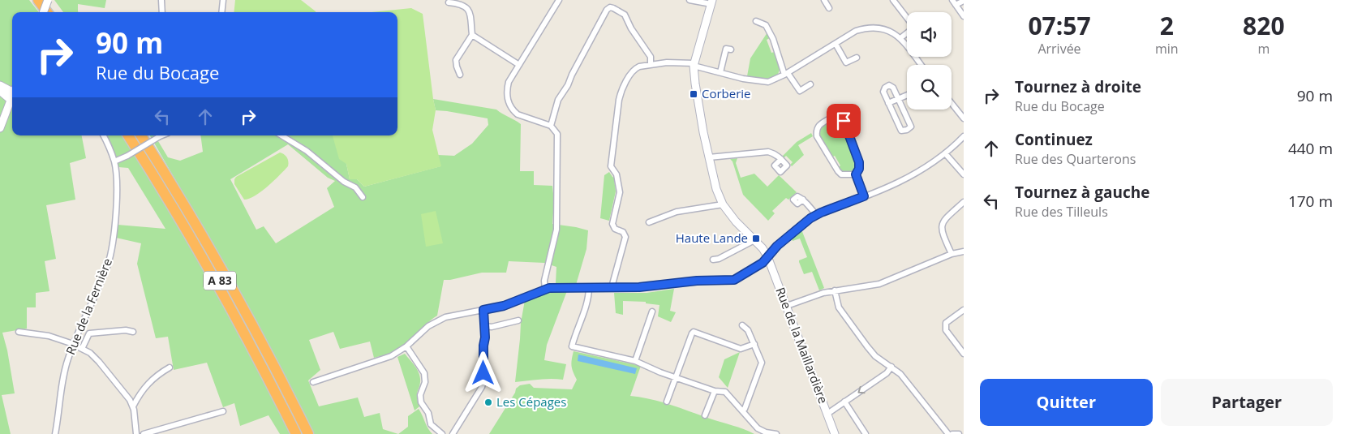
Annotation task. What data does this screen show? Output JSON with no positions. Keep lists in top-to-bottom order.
{
  "streets": {
    "highway": ["A 83"],
    "street": ["Rue de la Fernière", "Rue de la Maillardière"]
  },
  "places": {
    "transit": ["Corberie", "Haute Lande"],
    "other": ["Les Cépages"]
  },
  "page": {
    "eta": [
      "07:57",
      "Arrivée",
      "2",
      "min",
      "820",
      "m"
    ],
    "turn": ["90 m", "Rue du Bocage"],
    "list": [
      {
        "name": "Tournez à droite",
        "note": "Rue du Bocage",
        "value": "90 m"
      },
      {
        "name": "Continuez",
        "note": "Rue des Quarterons",
        "value": "440 m"
      },
      {
        "name": "Tournez à gauche",
        "note": "Rue des Tilleuls",
        "value": "170 m"
      }
    ],
    "buttons": ["Quitter", "Partager"]
  }
}
